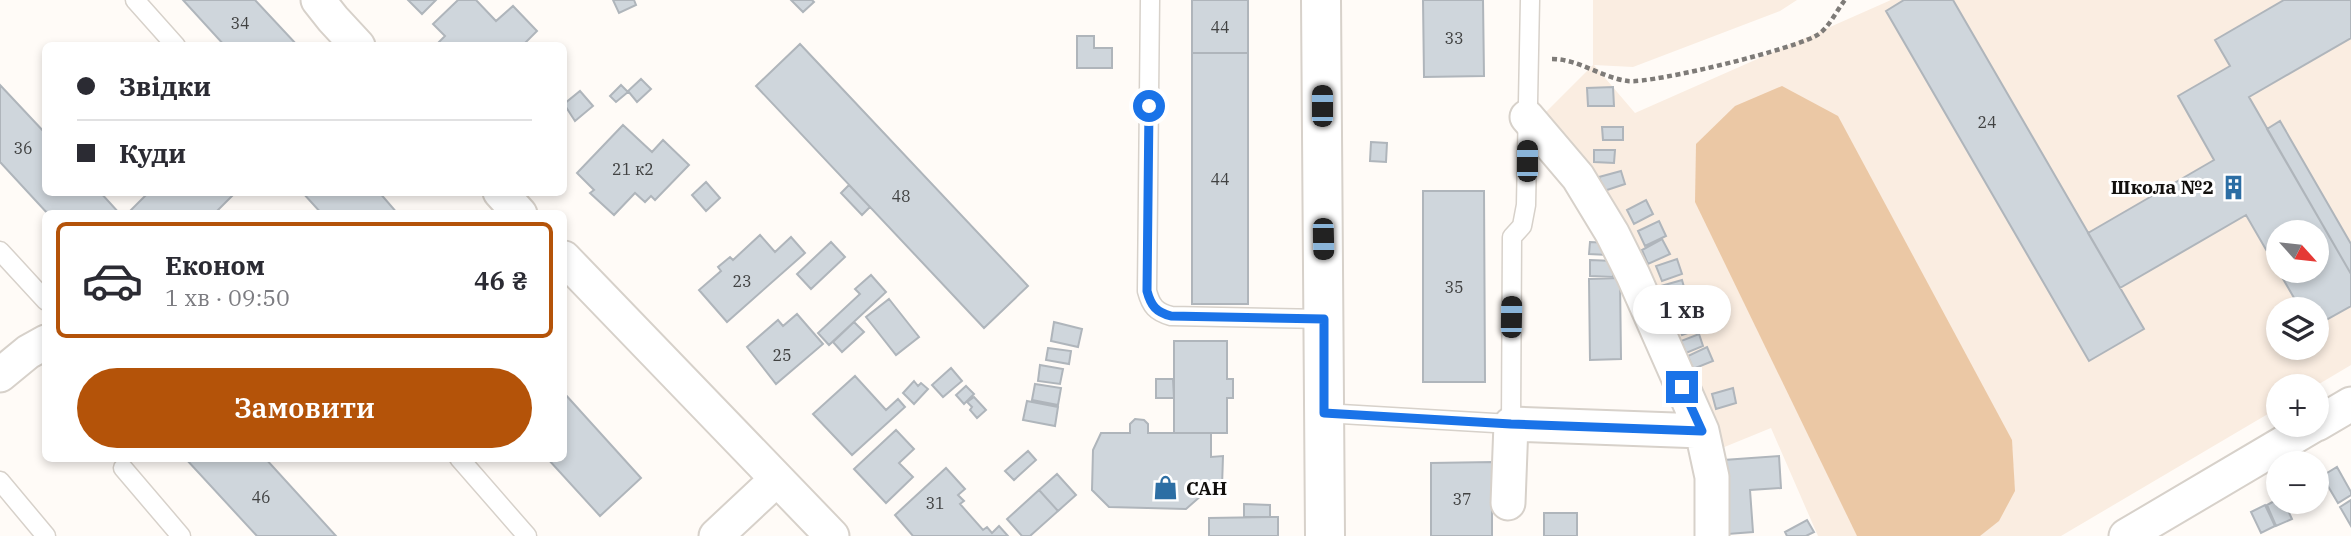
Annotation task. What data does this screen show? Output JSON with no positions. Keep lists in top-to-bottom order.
{
  "places": {
    "building": ["Школа №2"],
    "shop": ["САН"]
  },
  "house_numbers": [
    "34",
    "44",
    "33",
    "24",
    "36",
    "21 к2",
    "44",
    "48",
    "23",
    "35",
    "25",
    "46",
    "37",
    "31"
  ],
  "north": "bottom right",
  "page": {
    "banner": ["Звідки", "Куди"],
    "map_buttons": ["+", "−"],
    "list": [
      {
        "name": "Економ",
        "note": "1 хв · 09:50",
        "value": "46 ₴"
      }
    ],
    "bubble": "1 хв",
    "buttons": "Замовити"
  }
}
